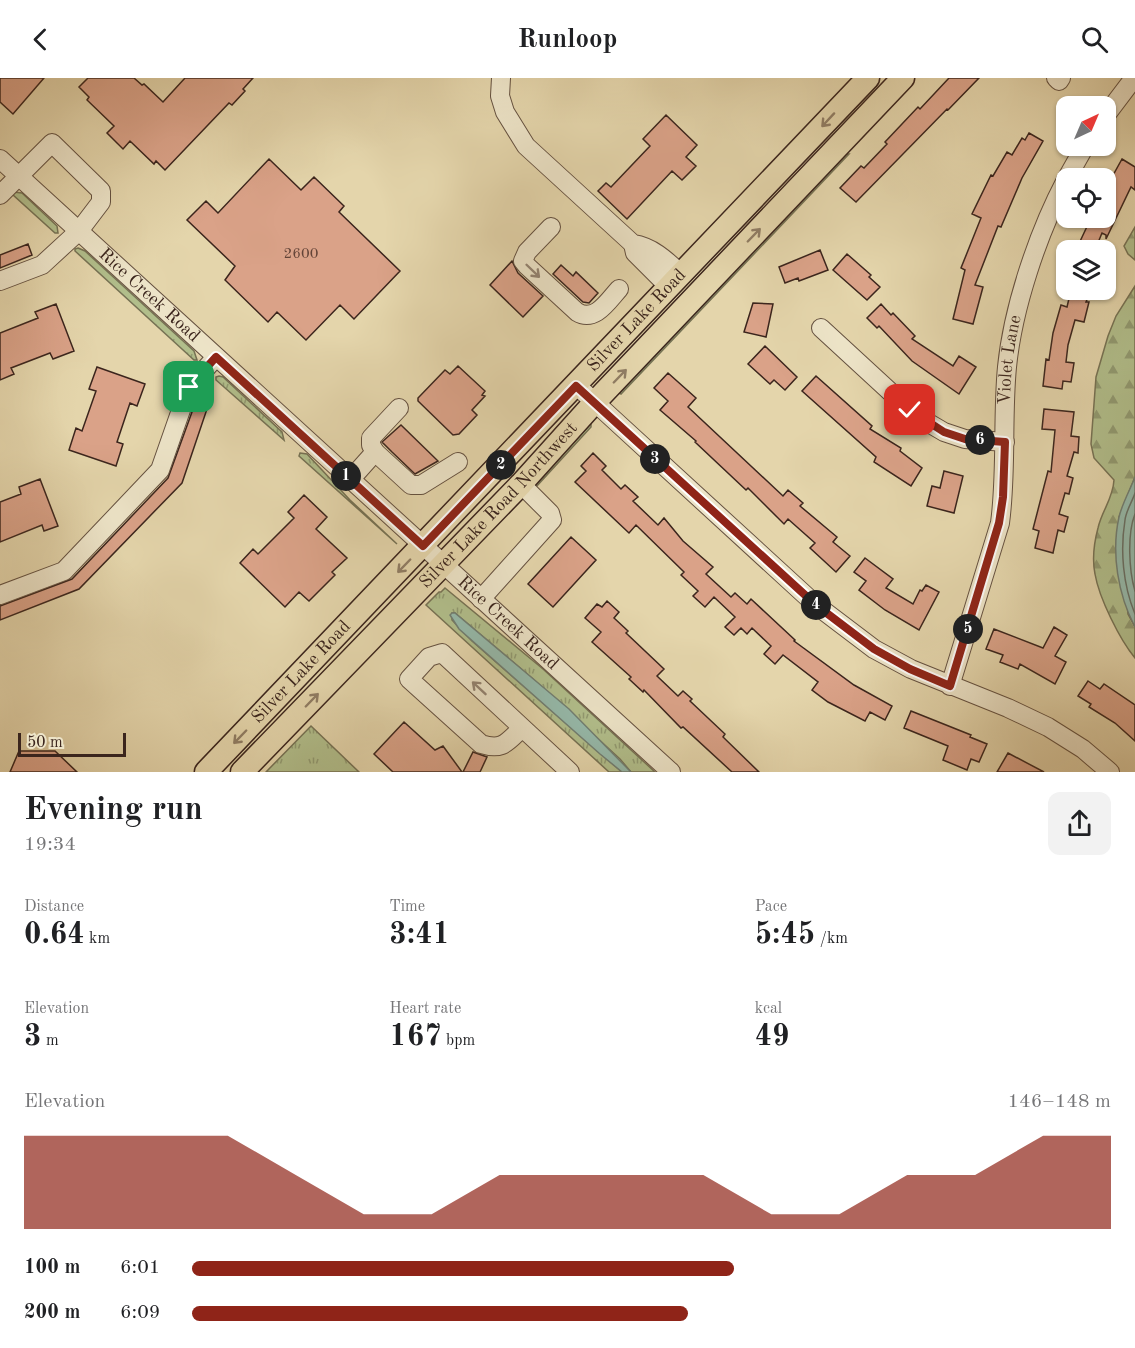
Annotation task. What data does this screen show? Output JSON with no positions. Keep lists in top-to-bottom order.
{
  "streets": {
    "main road": ["Silver Lake Road", "Silver Lake Road Northwest"],
    "street": ["Rice Creek Road", "Violet Lane"]
  },
  "crossings": [
    ["Rice Creek Road", "Silver Lake Road"],
    ["Rice Creek Road", "Silver Lake Road Northwest"]
  ],
  "one_way": ["Silver Lake Road", "Silver Lake Road Northwest"],
  "house_numbers": ["2600"],
  "scale_bar": "50 m",
  "north": "top right",
  "page": {
    "header": "Runloop",
    "pins": [
      "6",
      "3",
      "2",
      "1",
      "4",
      "5"
    ],
    "scale": "50 m",
    "heading": ["Evening run", "19:34"],
    "stats": [
      ["Distance", "0.64 km"],
      ["Time", "3:41"],
      ["Pace", "5:45 /km"],
      ["Elevation", "3 m"],
      ["Heart rate", "167 bpm"],
      ["kcal", "49"]
    ],
    "chart": ["Elevation", "146–148 m"],
    "list": [
      {
        "name": "100 m",
        "note": "6:01"
      },
      {
        "name": "200 m",
        "note": "6:09"
      }
    ]
  }
}
